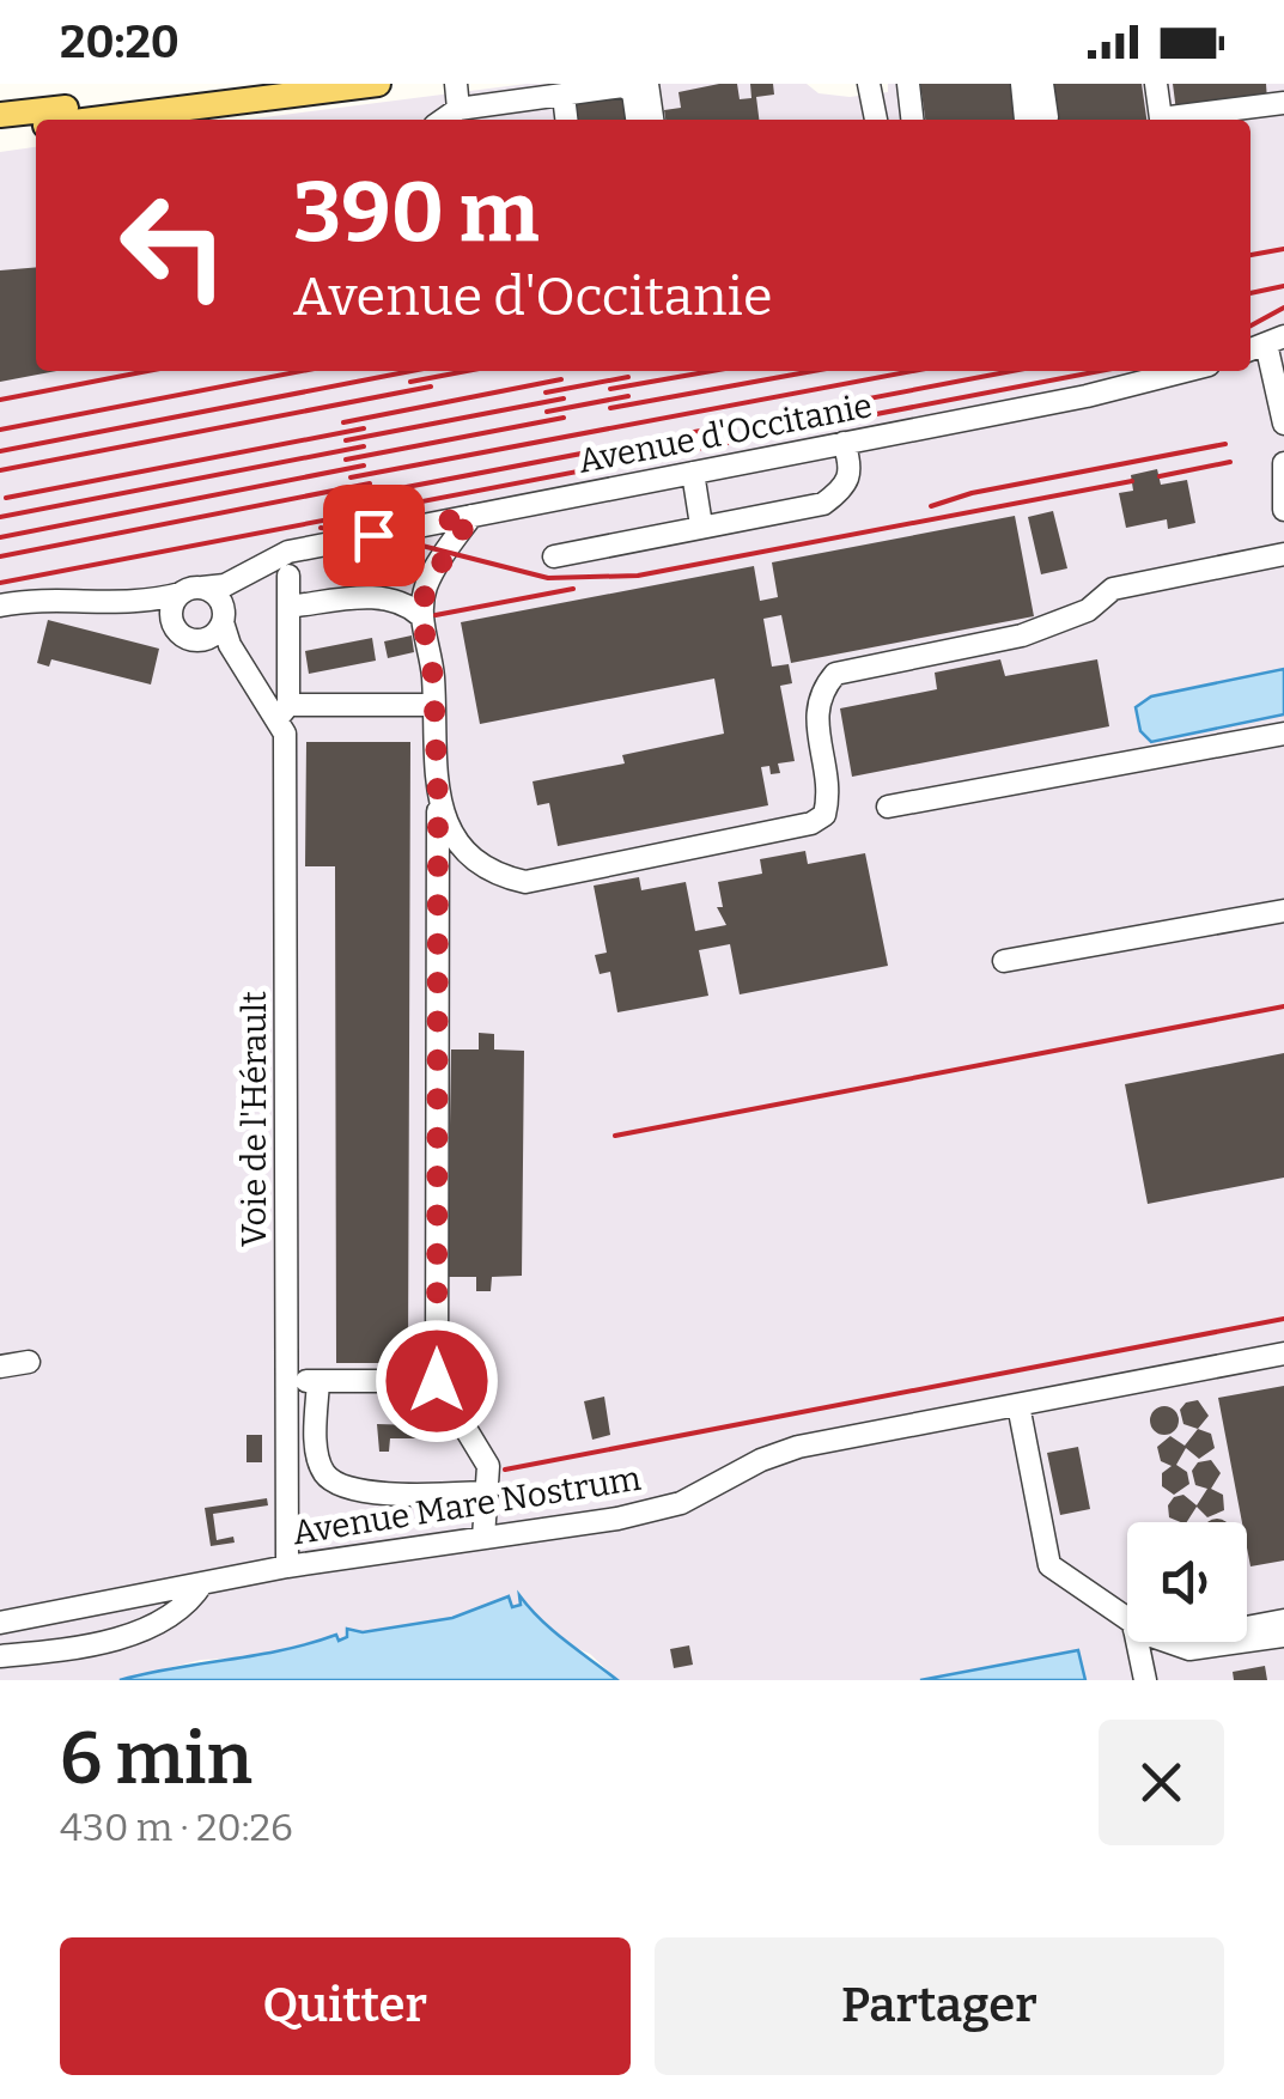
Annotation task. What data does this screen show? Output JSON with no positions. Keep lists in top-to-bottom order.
{
  "streets": {
    "street": ["Avenue d'Occitanie", "Voie de l'Hérault", "Avenue Mare Nostrum"]
  },
  "crossings": [
    ["Avenue d'Occitanie", "Voie de l'Hérault"],
    ["Voie de l'Hérault", "Avenue Mare Nostrum"]
  ],
  "page": {
    "status": "20:20",
    "turn": ["390 m", "Avenue d'Occitanie"],
    "heading": ["6 min", "430 m · 20:26"],
    "buttons": ["Quitter", "Partager"]
  }
}
